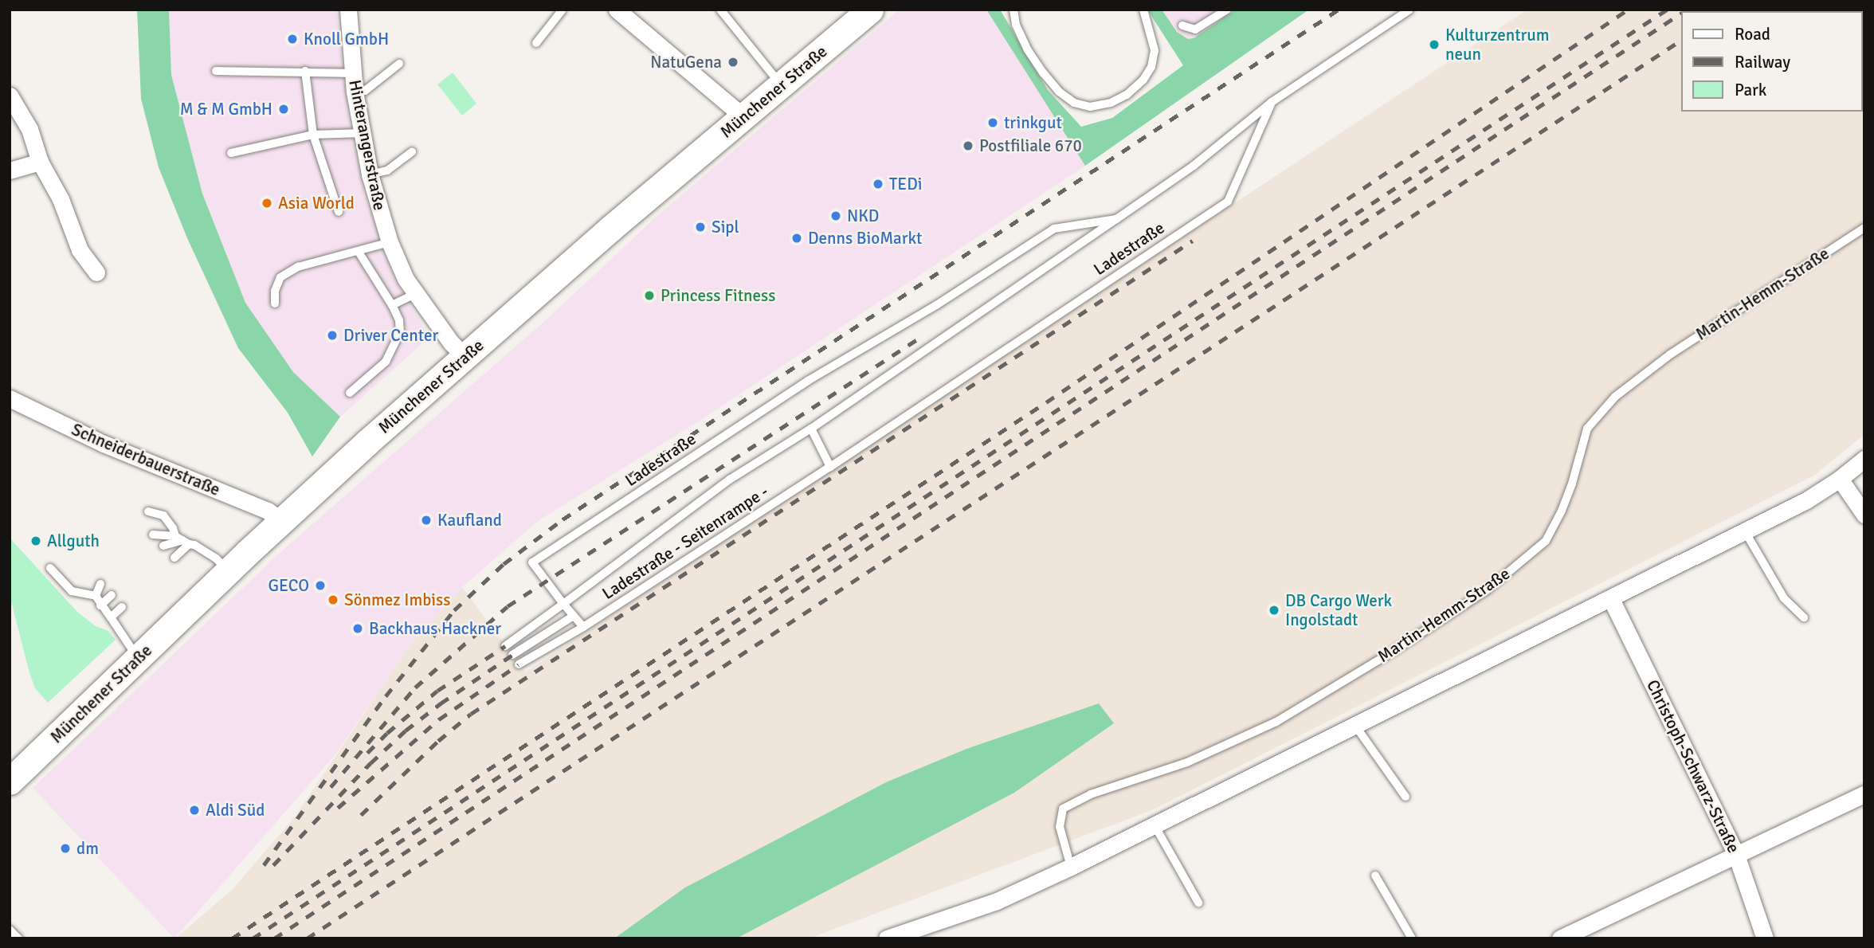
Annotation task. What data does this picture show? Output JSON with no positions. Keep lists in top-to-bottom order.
{
  "streets": {
    "main road": ["Münchener Straße"],
    "street": ["Hinterangerstraße", "Schneiderbauerstraße", "Christoph-Schwarz-Straße"],
    "lane": ["Ladestraße", "Martin-Hemm-Straße", "Ladestraße - Seitenrampe -"]
  },
  "crossings": [
    ["Münchener Straße", "Hinterangerstraße"],
    ["Münchener Straße", "Schneiderbauerstraße"],
    ["Ladestraße", "Ladestraße - Seitenrampe -"]
  ],
  "places": [
    "Knoll GmbH",
    "Kulturzentrum neun",
    "NatuGena",
    "M & M GmbH",
    "trinkgut",
    "Postfiliale 670",
    "TEDi",
    "Asia World",
    "NKD",
    "Sipl",
    "Denns BioMarkt",
    "Princess Fitness",
    "Driver Center",
    "Kaufland",
    "Allguth",
    "GECO",
    "Sönmez Imbiss",
    "DB Cargo Werk Ingolstadt",
    "Backhaus Hackner",
    "Aldi Süd",
    "dm"
  ],
  "legend": ["Road", "Railway", "Park"]
}
